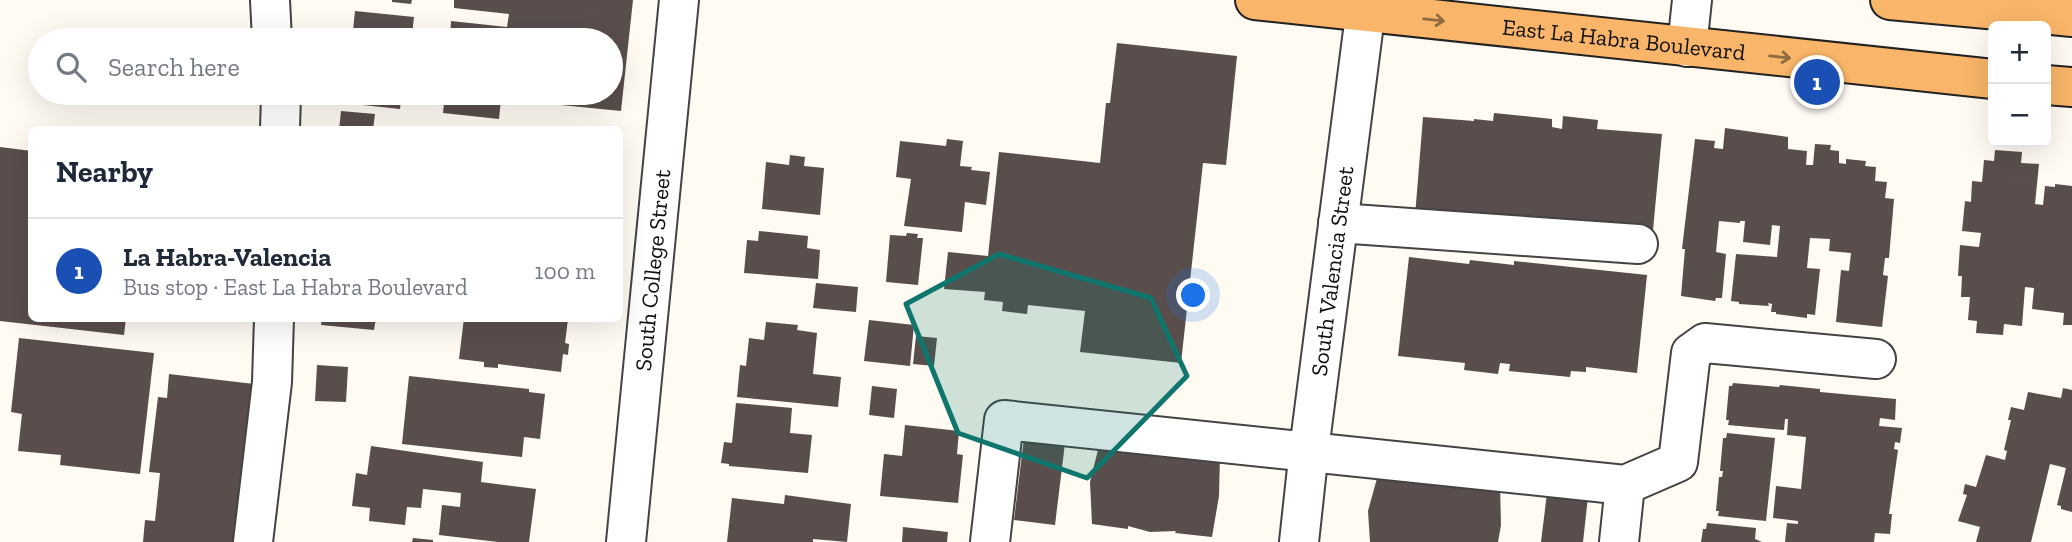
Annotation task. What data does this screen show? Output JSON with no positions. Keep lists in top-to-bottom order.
{
  "streets": {
    "main road": ["East La Habra Boulevard"],
    "street": ["South College Street", "South Valencia Street"]
  },
  "crossings": [
    ["East La Habra Boulevard", "South Valencia Street"]
  ],
  "one_way": ["East La Habra Boulevard"],
  "page": {
    "map_buttons": ["+", "−"],
    "search": "Search here",
    "pins": "1",
    "heading": "Nearby",
    "list": [
      {
        "mark": "1",
        "name": "La Habra-Valencia",
        "note": "Bus stop · East La Habra Boulevard",
        "value": "100 m"
      }
    ]
  }
}
